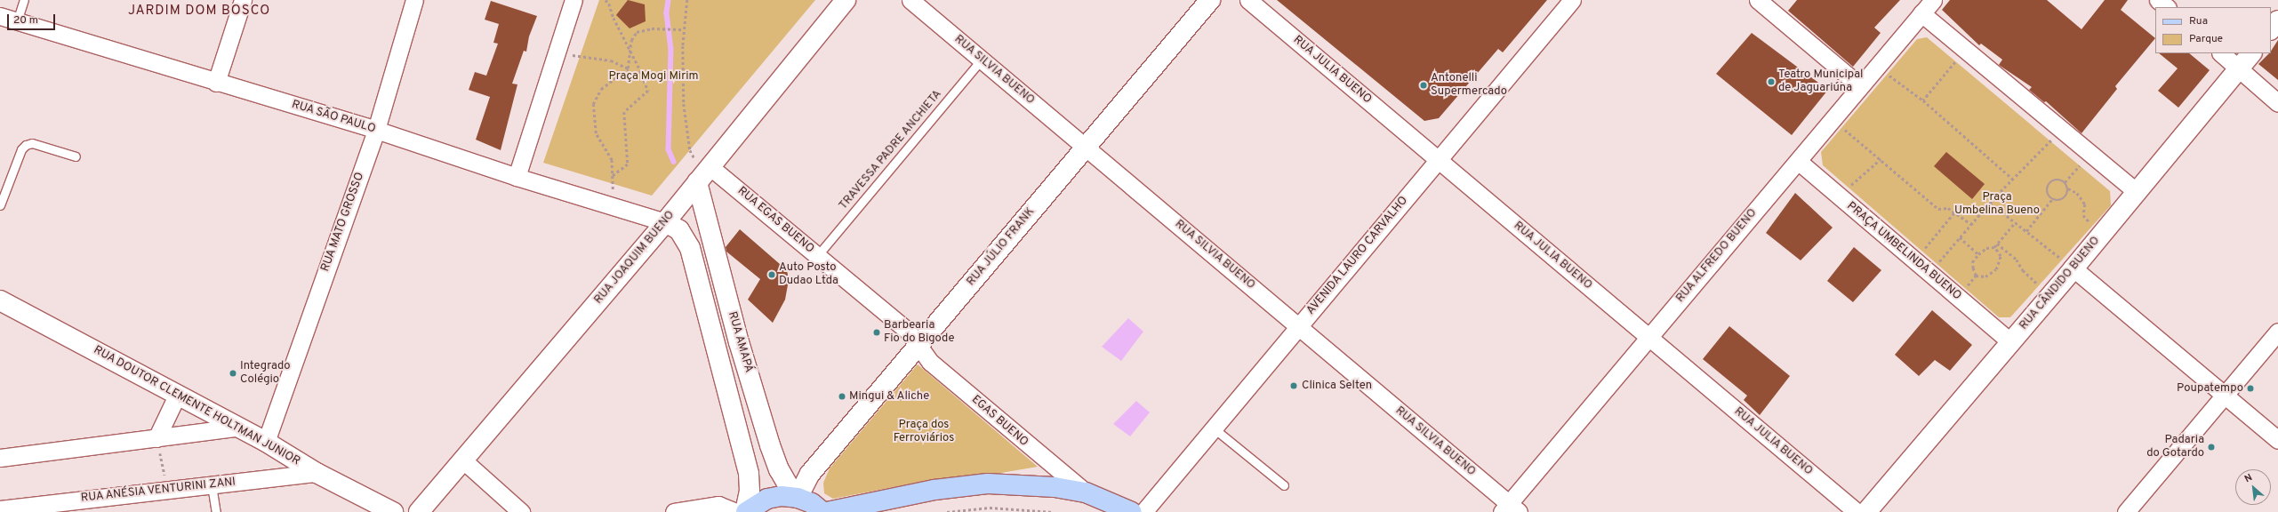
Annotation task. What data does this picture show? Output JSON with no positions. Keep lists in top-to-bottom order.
{
  "streets": {
    "street": [
      "RUA SILVIA BUENO",
      "RUA JULIA BUENO",
      "RUA SÃO PAULO",
      "RUA EGAS BUENO",
      "RUA MATO GROSSO",
      "RUA JÚLIO FRANK",
      "PRAÇA UMBELINDA BUENO",
      "AVENIDA LAURO CARVALHO",
      "RUA ALFREDO BUENO",
      "RUA JOAQUIM BUENO",
      "RUA CÂNDIDO BUENO",
      "RUA AMAPÁ",
      "RUA DOUTOR CLEMENTE HOLTMAN JUNIOR",
      "EGAS BUENO",
      "RUA ANÉSIA VENTURINI ZANI"
    ],
    "lane": ["TRAVESSA PADRE ANCHIETA"]
  },
  "crossings": [
    ["RUA SILVIA BUENO", "TRAVESSA PADRE ANCHIETA"],
    ["RUA SILVIA BUENO", "RUA JÚLIO FRANK"],
    ["RUA SILVIA BUENO", "AVENIDA LAURO CARVALHO"],
    ["RUA SILVIA BUENO", "RUA ALFREDO BUENO"],
    ["RUA JULIA BUENO", "AVENIDA LAURO CARVALHO"],
    ["RUA JULIA BUENO", "RUA ALFREDO BUENO"],
    ["RUA SÃO PAULO", "RUA MATO GROSSO"],
    ["RUA SÃO PAULO", "RUA JOAQUIM BUENO"],
    ["RUA SÃO PAULO", "RUA AMAPÁ"],
    ["TRAVESSA PADRE ANCHIETA", "RUA EGAS BUENO"],
    ["RUA EGAS BUENO", "RUA JÚLIO FRANK"],
    ["RUA EGAS BUENO", "RUA JOAQUIM BUENO"],
    ["RUA EGAS BUENO", "RUA AMAPÁ"],
    ["RUA EGAS BUENO", "EGAS BUENO"],
    ["RUA MATO GROSSO", "RUA DOUTOR CLEMENTE HOLTMAN JUNIOR"],
    ["RUA JÚLIO FRANK", "RUA AMAPÁ"],
    ["RUA JÚLIO FRANK", "EGAS BUENO"],
    ["PRAÇA UMBELINDA BUENO", "RUA ALFREDO BUENO"],
    ["PRAÇA UMBELINDA BUENO", "RUA CÂNDIDO BUENO"],
    ["RUA JOAQUIM BUENO", "RUA AMAPÁ"],
    ["RUA DOUTOR CLEMENTE HOLTMAN JUNIOR", "RUA ANÉSIA VENTURINI ZANI"]
  ],
  "districts": ["JARDIM DOM BOSCO"],
  "parks": ["Praça Mogi Mirim", "Praça Umbelina Bueno", "Praça dos Ferroviários"],
  "places": [
    "Teatro Municipal de Jaguariúna",
    "Antonelli Supermercado",
    "Auto Posto Dudao Ltda",
    "Barbearia Fio do Bigode",
    "Integrado Colégio",
    "Clinica Selten",
    "Poupatempo",
    "Mingui & Aliche",
    "Padaria do Gotardo"
  ],
  "legend": ["Rua", "Parque"],
  "scale_bar": "20 m",
  "north": "top left"
}
